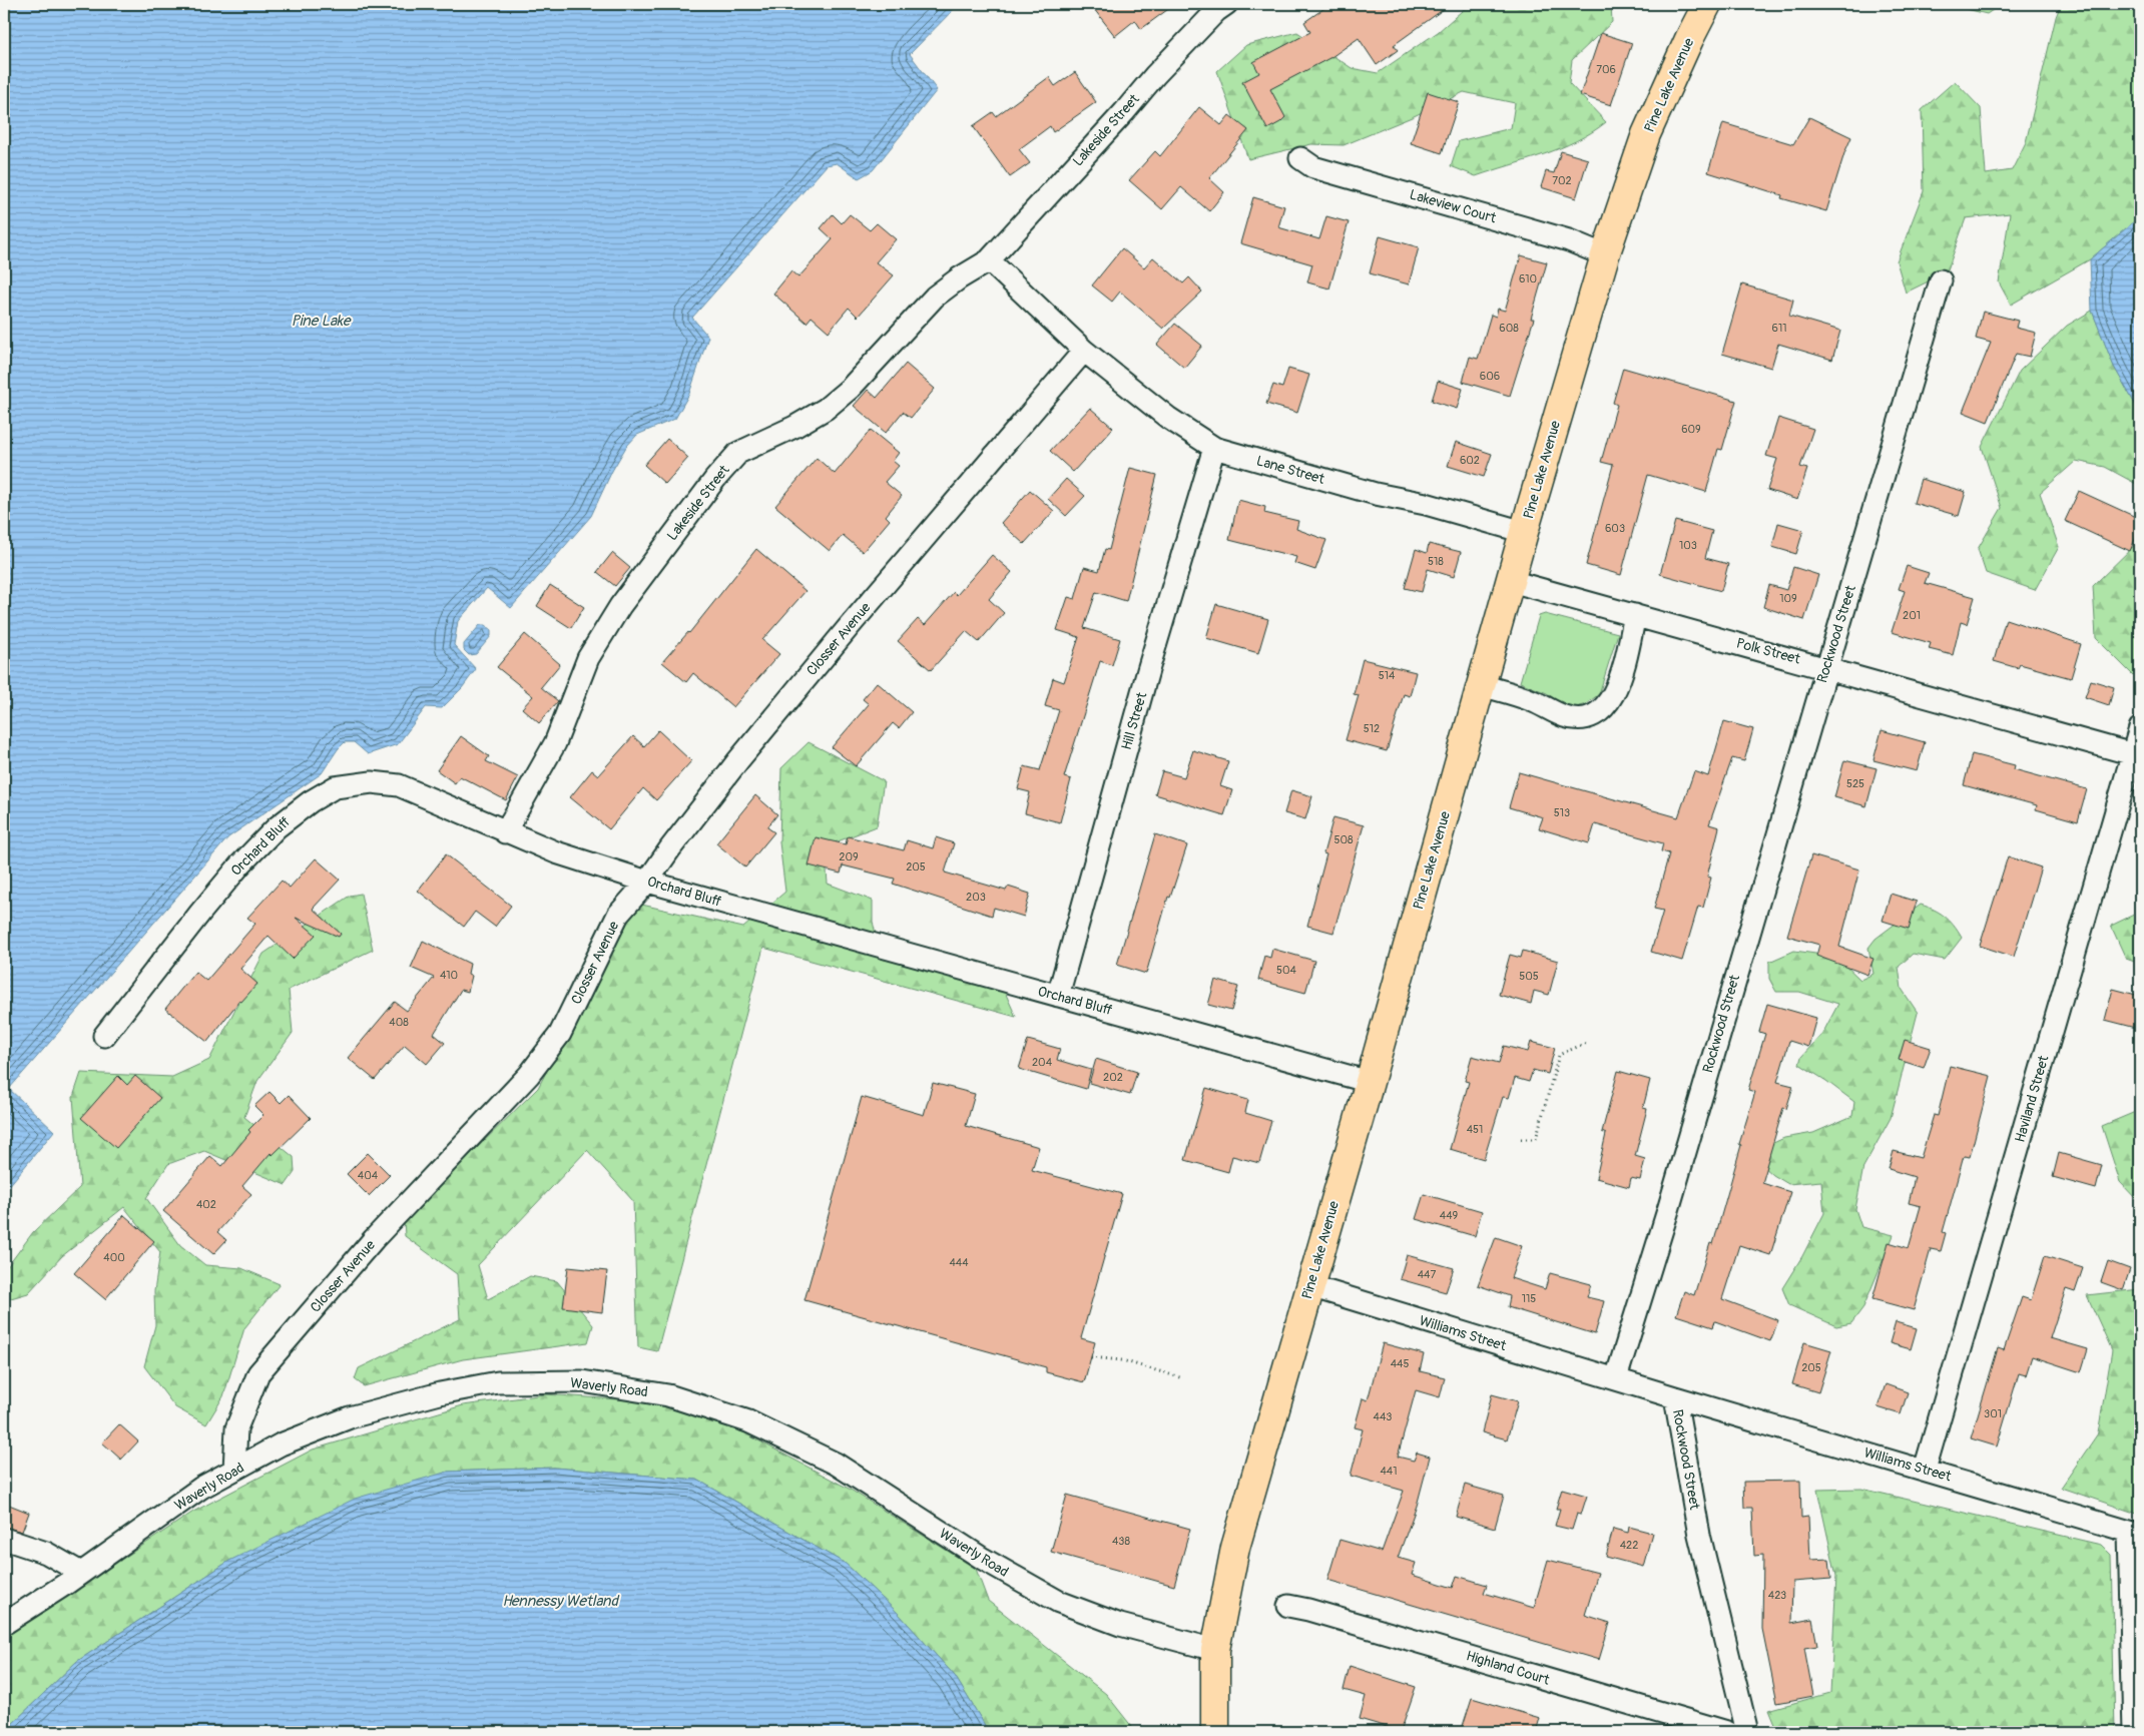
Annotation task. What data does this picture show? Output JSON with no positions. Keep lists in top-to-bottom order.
{
  "streets": {
    "main road": ["Pine Lake Avenue"],
    "street": [
      "Lakeside Street",
      "Lakeview Court",
      "Lane Street",
      "Rockwood Street",
      "Closser Avenue",
      "Polk Street",
      "Hill Street",
      "Orchard Bluff",
      "Haviland Street",
      "Williams Street",
      "Waverly Road",
      "Highland Court"
    ]
  },
  "crossings": [
    ["Pine Lake Avenue", "Lakeview Court"],
    ["Pine Lake Avenue", "Lane Street"],
    ["Pine Lake Avenue", "Polk Street"],
    ["Pine Lake Avenue", "Orchard Bluff"],
    ["Pine Lake Avenue", "Williams Street"],
    ["Pine Lake Avenue", "Waverly Road"],
    ["Lakeside Street", "Orchard Bluff"],
    ["Lane Street", "Closser Avenue"],
    ["Lane Street", "Hill Street"],
    ["Rockwood Street", "Polk Street"],
    ["Rockwood Street", "Williams Street"],
    ["Closser Avenue", "Orchard Bluff"],
    ["Closser Avenue", "Waverly Road"],
    ["Polk Street", "Haviland Street"],
    ["Hill Street", "Orchard Bluff"],
    ["Haviland Street", "Williams Street"]
  ],
  "water": ["Pine Lake", "Hennessy Wetland"],
  "house_numbers": [
    "706",
    "702",
    "610",
    "608",
    "611",
    "606",
    "609",
    "602",
    "603",
    "103",
    "518",
    "109",
    "201",
    "514",
    "512",
    "525",
    "513",
    "508",
    "209",
    "205",
    "203",
    "504",
    "410",
    "505",
    "408",
    "204",
    "202",
    "451",
    "404",
    "402",
    "449",
    "400",
    "444",
    "447",
    "115",
    "445",
    "205",
    "301",
    "443",
    "441",
    "438",
    "422",
    "423"
  ]
}
